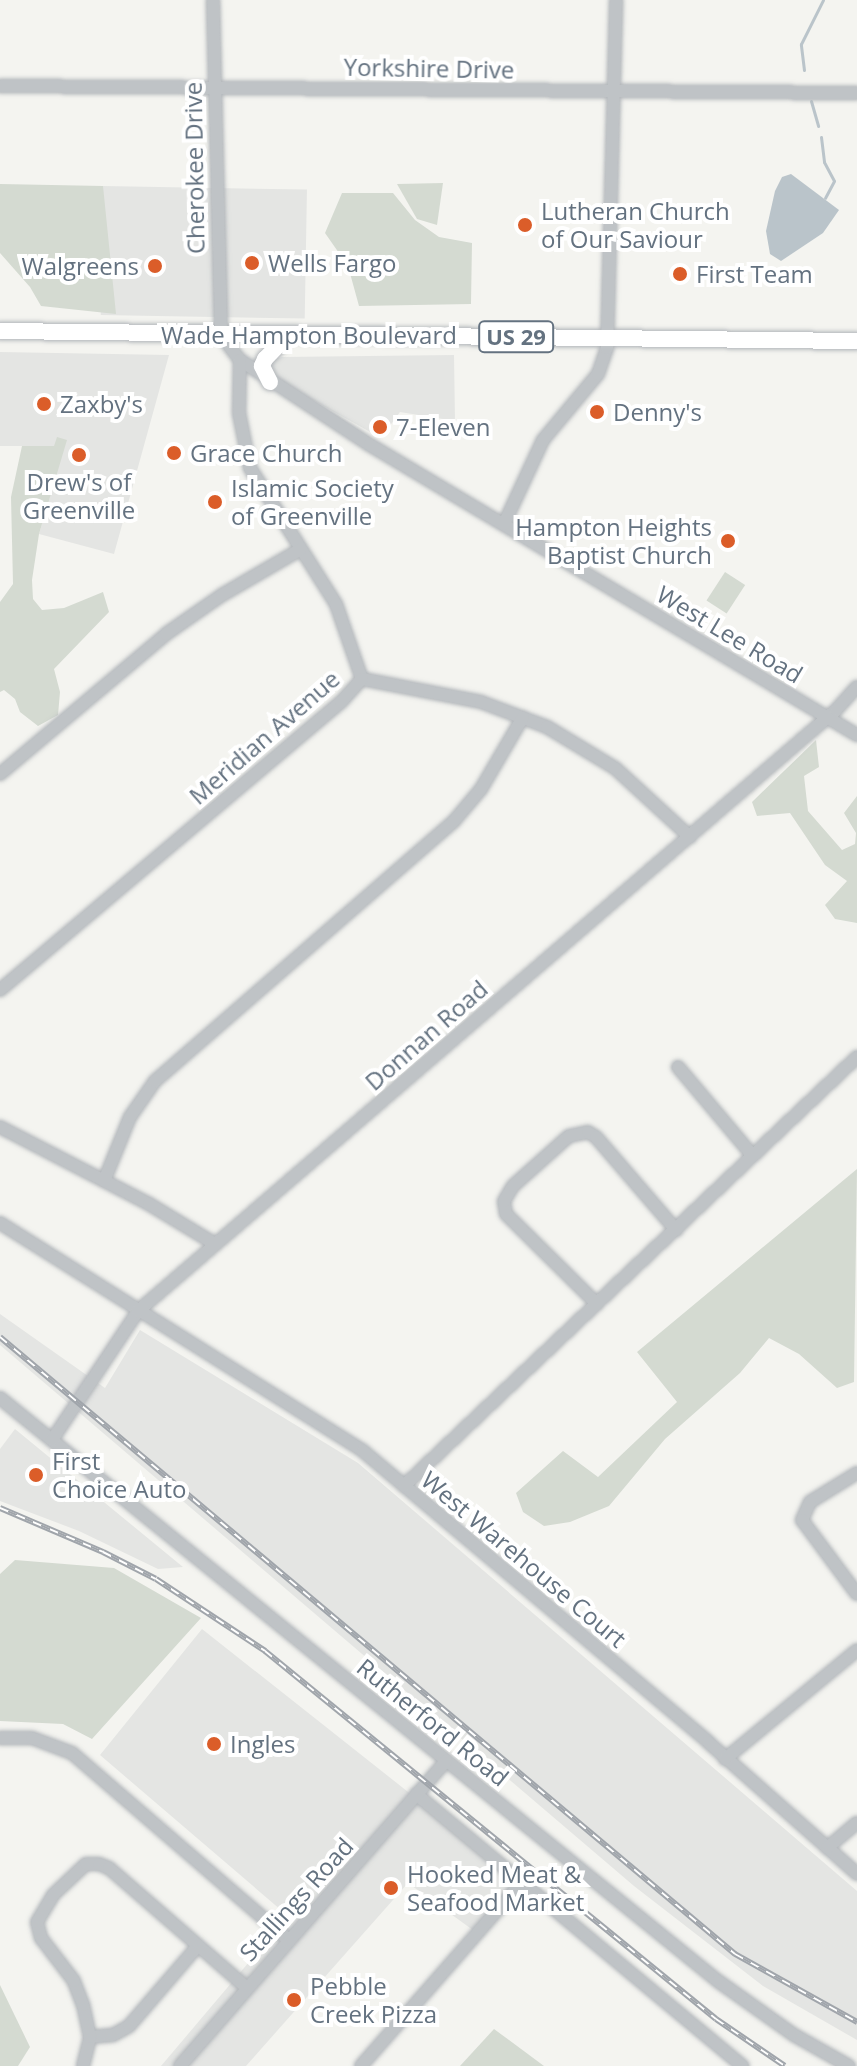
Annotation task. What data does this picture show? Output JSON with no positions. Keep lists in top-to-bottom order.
{
  "streets": {
    "main road": ["Wade Hampton Boulevard", "US 29"],
    "street": [
      "Yorkshire Drive",
      "Cherokee Drive",
      "West Lee Road",
      "Meridian Avenue",
      "Donnan Road",
      "West Warehouse Court",
      "Rutherford Road",
      "Stallings Road"
    ]
  },
  "crossings": [
    ["Yorkshire Drive", "Cherokee Drive"],
    ["Cherokee Drive", "Wade Hampton Boulevard"],
    ["Cherokee Drive", "West Lee Road"],
    ["Wade Hampton Boulevard", "West Lee Road"],
    ["West Lee Road", "Meridian Avenue"],
    ["West Lee Road", "Donnan Road"],
    ["Donnan Road", "West Warehouse Court"],
    ["Donnan Road", "Rutherford Road"],
    ["Rutherford Road", "Stallings Road"]
  ],
  "places": [
    "Lutheran Church of Our Saviour",
    "Wells Fargo",
    "Walgreens",
    "First Team",
    "Zaxby's",
    "Denny's",
    "7-Eleven",
    "Grace Church",
    "Drew's of Greenville",
    "Islamic Society of Greenville",
    "Hampton Heights Baptist Church",
    "First Choice Auto",
    "Ingles",
    "Hooked Meat & Seafood Market",
    "Pebble Creek Pizza"
  ]
}
